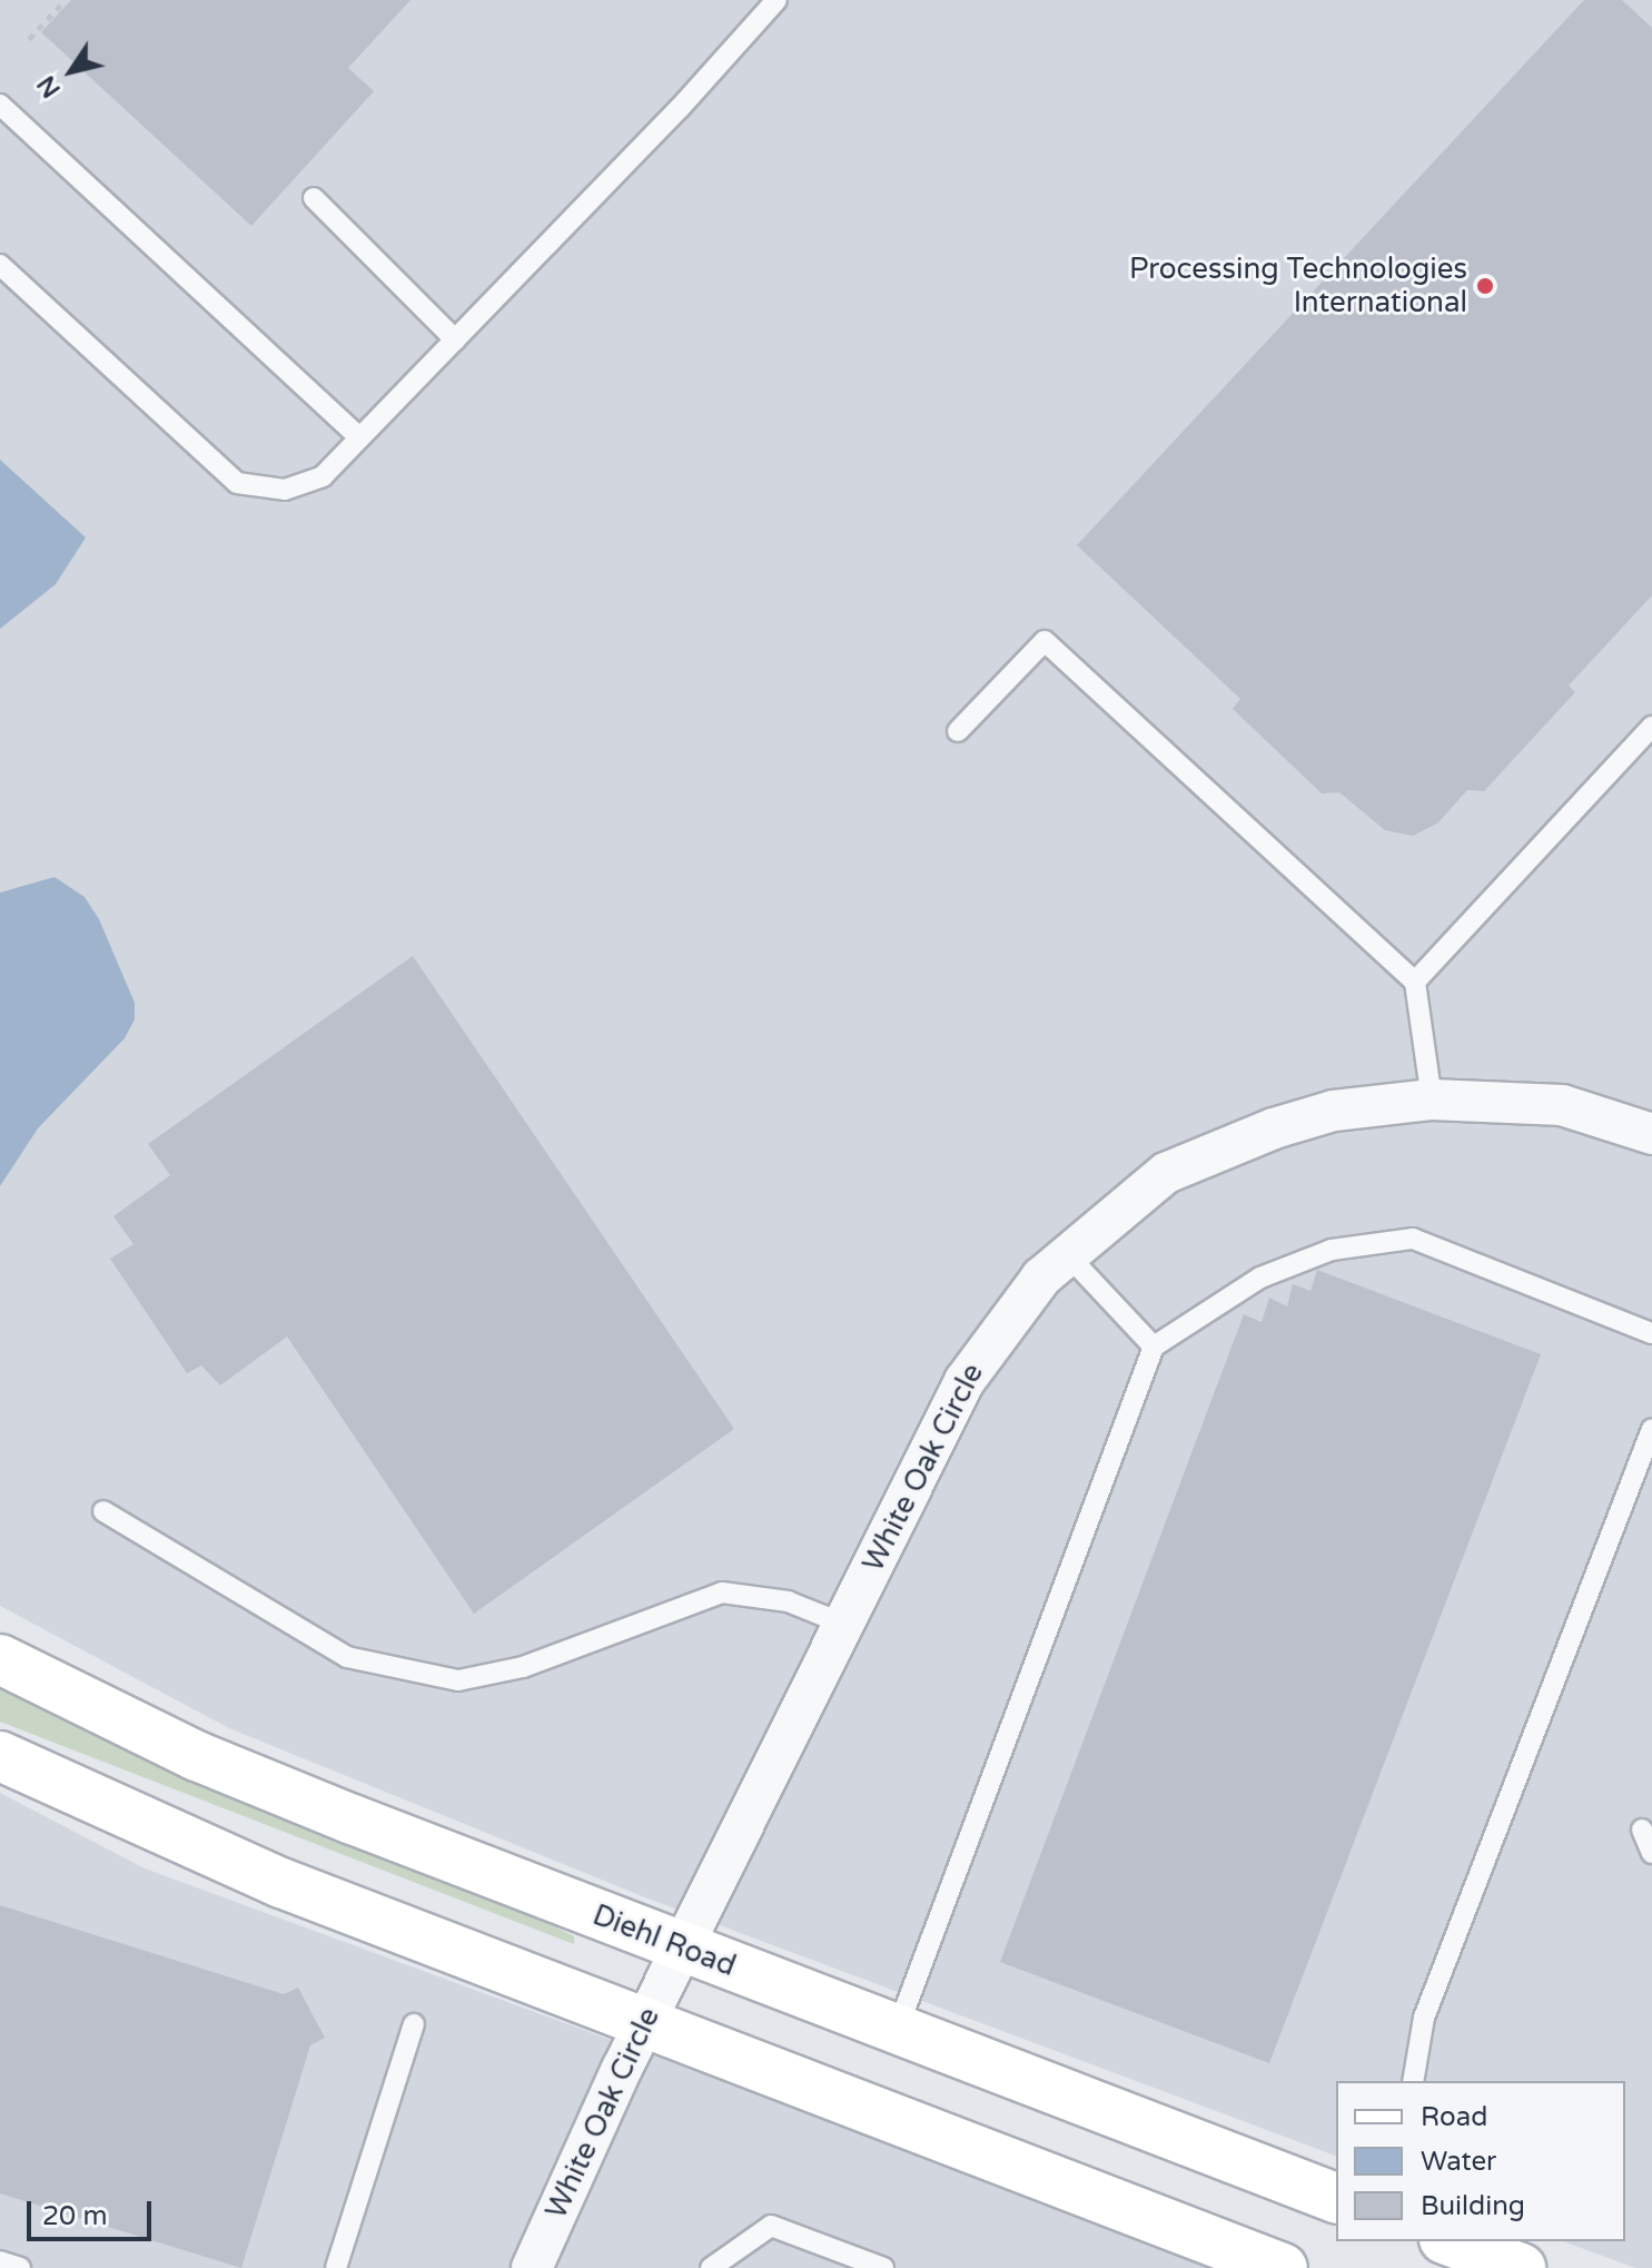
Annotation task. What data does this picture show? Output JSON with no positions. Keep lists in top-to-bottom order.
{
  "streets": {
    "street": ["White Oak Circle", "Diehl Road"]
  },
  "crossings": [
    ["White Oak Circle", "Diehl Road"]
  ],
  "places": ["Processing Technologies International"],
  "legend": ["Road", "Water", "Building"],
  "scale_bar": "20 m",
  "north": "bottom left"
}
